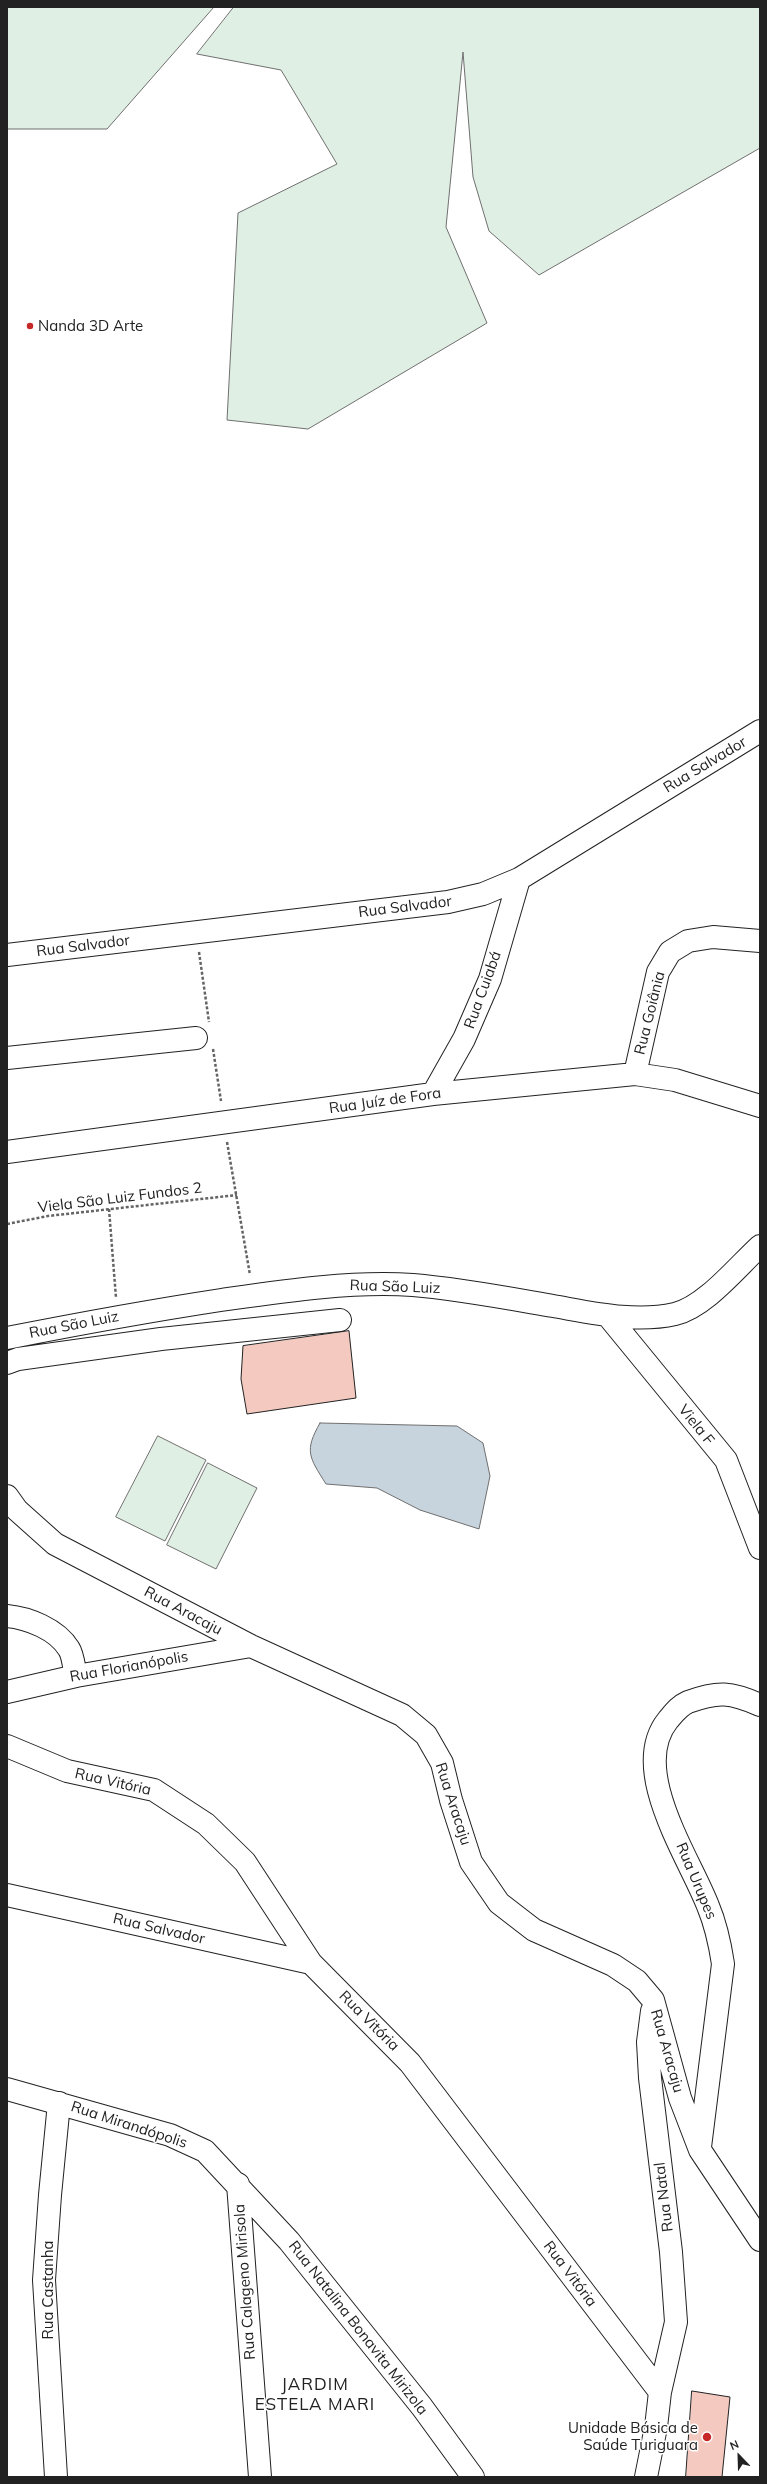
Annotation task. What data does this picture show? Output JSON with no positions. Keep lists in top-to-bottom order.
{
  "streets": {
    "street": [
      "Rua Salvador",
      "Rua Cuiabá",
      "Rua Goiânia",
      "Rua Juíz de Fora",
      "Rua São Luiz",
      "Viela F",
      "Rua Aracaju",
      "Rua Florianópolis",
      "Rua Vitória",
      "Rua Urupes",
      "Rua Mirandópolis",
      "Rua Natal",
      "Rua Calageno Mirisola",
      "Rua Castanha",
      "Rua Natalina Bonavita Mirizola"
    ],
    "path": ["Viela São Luiz Fundos 2"]
  },
  "crossings": [
    ["Rua Salvador", "Rua Cuiabá"],
    ["Rua Salvador", "Rua Vitória"],
    ["Rua Cuiabá", "Rua Juíz de Fora"],
    ["Rua Goiânia", "Rua Juíz de Fora"],
    ["Rua São Luiz", "Viela F"],
    ["Rua Aracaju", "Rua Florianópolis"],
    ["Rua Aracaju", "Rua Urupes"],
    ["Rua Aracaju", "Rua Natal"],
    ["Rua Vitória", "Rua Natal"],
    ["Rua Mirandópolis", "Rua Calageno Mirisola"],
    ["Rua Mirandópolis", "Rua Castanha"],
    ["Rua Mirandópolis", "Rua Natalina Bonavita Mirizola"],
    ["Rua Calageno Mirisola", "Rua Natalina Bonavita Mirizola"]
  ],
  "districts": ["JARDIM ESTELA MARI"],
  "places": ["Nanda 3D Arte", "Unidade Básica de Saúde Turiguara"],
  "north": "top left"
}
